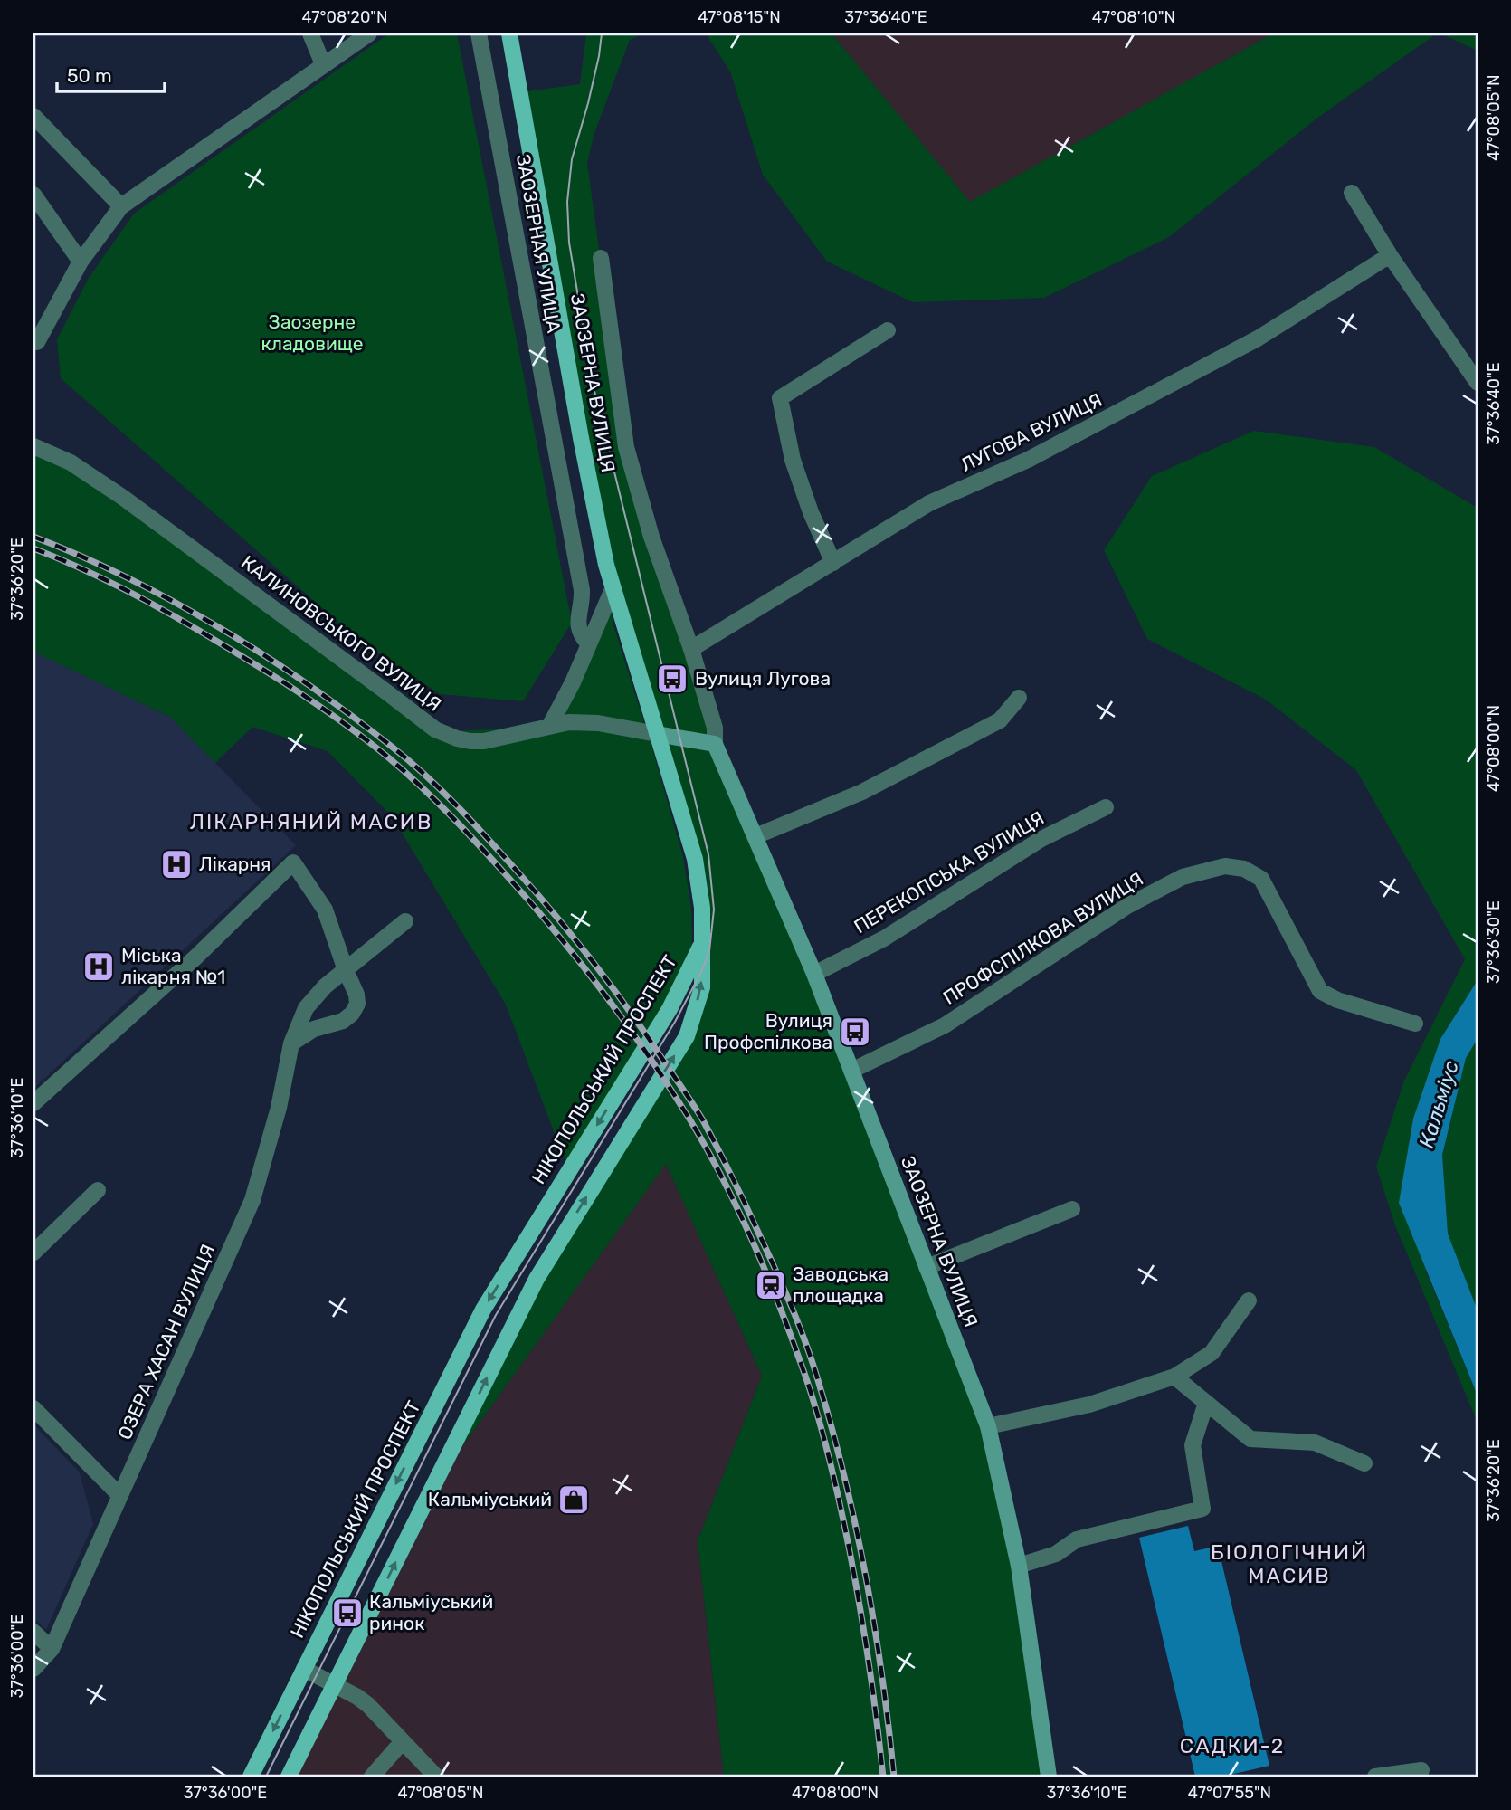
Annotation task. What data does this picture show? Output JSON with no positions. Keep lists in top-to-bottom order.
{
  "streets": {
    "main road": ["ЗАОЗЕРНА ВУЛИЦЯ", "НІКОПОЛЬСЬКИЙ ПРОСПЕКТ"],
    "street": [
      "ЗАОЗЕРНАЯ УЛИЦА",
      "ЛУГОВА ВУЛИЦЯ",
      "КАЛИНОВСЬКОГО ВУЛИЦЯ",
      "ПЕРЕКОПСЬКА ВУЛИЦЯ",
      "ПРОФСПІЛКОВА ВУЛИЦЯ",
      "ОЗЕРА ХАСАН ВУЛИЦЯ"
    ]
  },
  "crossings": [
    ["ЗАОЗЕРНА ВУЛИЦЯ", "ЛУГОВА ВУЛИЦЯ"],
    ["ЗАОЗЕРНА ВУЛИЦЯ", "КАЛИНОВСЬКОГО ВУЛИЦЯ"],
    ["ЗАОЗЕРНА ВУЛИЦЯ", "ПЕРЕКОПСЬКА ВУЛИЦЯ"],
    ["ЗАОЗЕРНА ВУЛИЦЯ", "ПРОФСПІЛКОВА ВУЛИЦЯ"],
    ["ЗАОЗЕРНА ВУЛИЦЯ", "НІКОПОЛЬСЬКИЙ ПРОСПЕКТ"]
  ],
  "districts": ["ЛІКАРНЯНИЙ МАСИВ", "БІОЛОГІЧНИЙ МАСИВ", "САДКИ-2"],
  "water": ["Кальміус"],
  "parks": ["Заозерне кладовище"],
  "places": {
    "bus stop": ["Вулиця Лугова", "Вулиця Профспілкова", "Кальміуський ринок"],
    "hospital": ["Лікарня", "Міська лікарня №1"],
    "station": ["Заводська площадка"],
    "shop": ["Кальміуський"]
  },
  "scale_bar": "50 m",
  "coordinates": [
    "47°08'20\"N",
    "47°08'15\"N",
    "37°36'40\"E",
    "47°08'10\"N",
    "47°08'05\"N",
    "37°36'20\"E",
    "47°08'00\"N",
    "37°36'30\"E",
    "37°36'10\"E",
    "37°36'00\"E",
    "47°07'55\"N"
  ]
}
